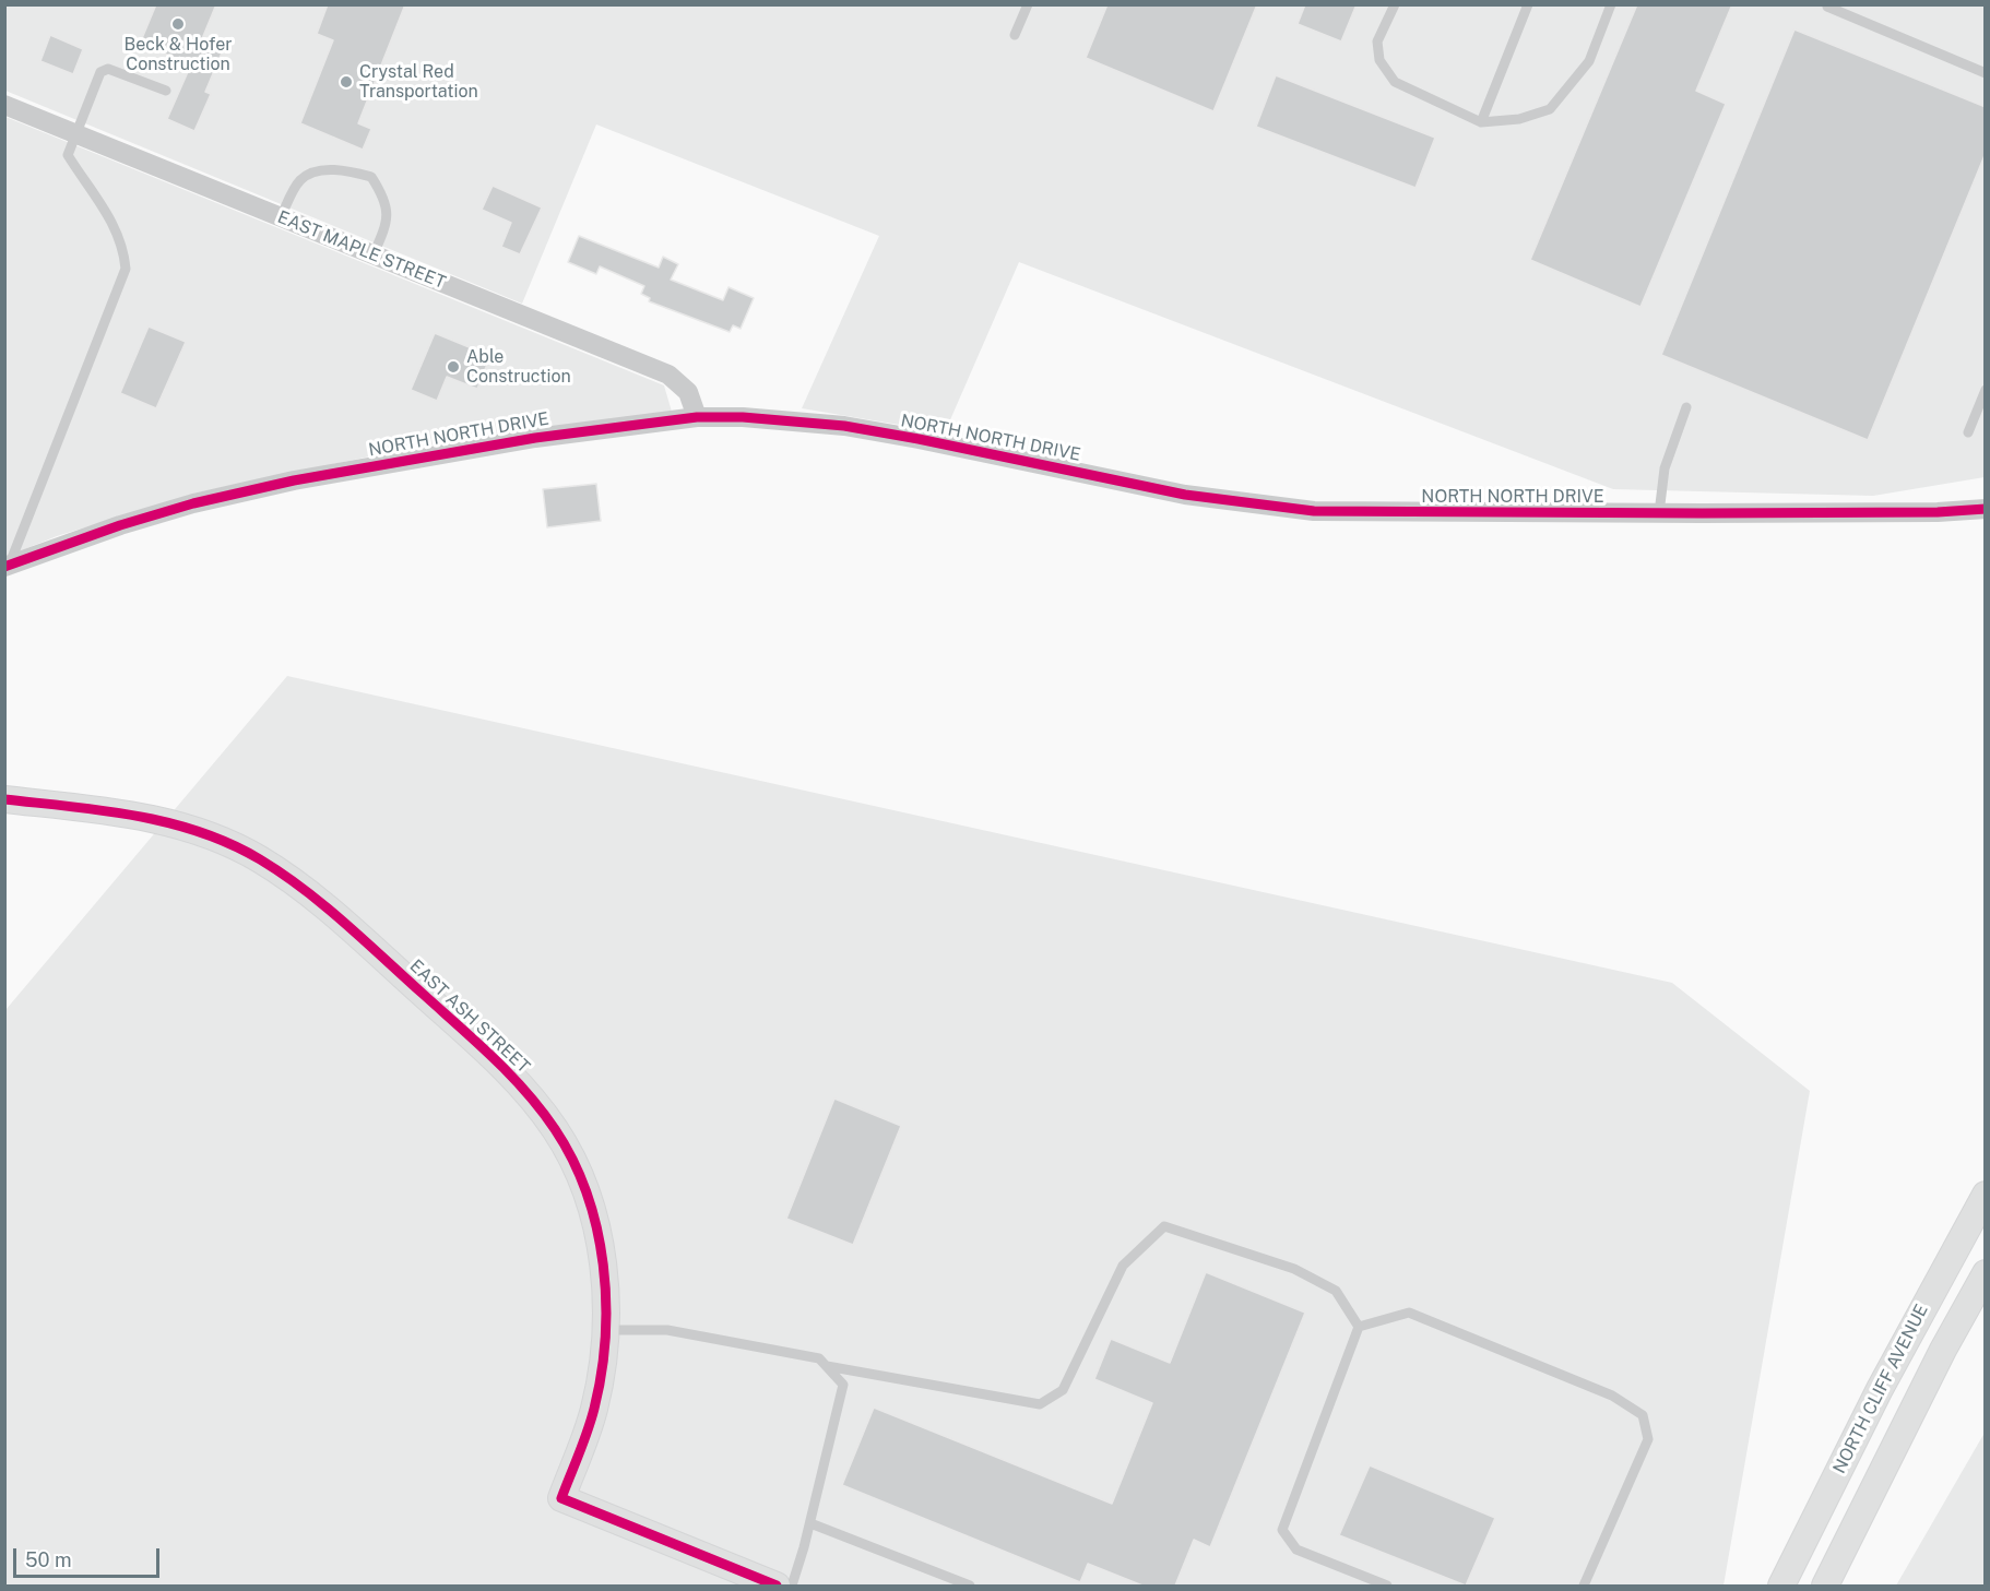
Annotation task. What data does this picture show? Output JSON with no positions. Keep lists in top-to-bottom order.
{
  "streets": {
    "street": [
      "EAST MAPLE STREET",
      "NORTH NORTH DRIVE",
      "EAST ASH STREET",
      "NORTH CLIFF AVENUE"
    ]
  },
  "crossings": [
    ["EAST MAPLE STREET", "NORTH NORTH DRIVE"]
  ],
  "places": ["Beck & Hofer Construction", "Crystal Red Transportation", "Able Construction"],
  "scale_bar": "50 m"
}
